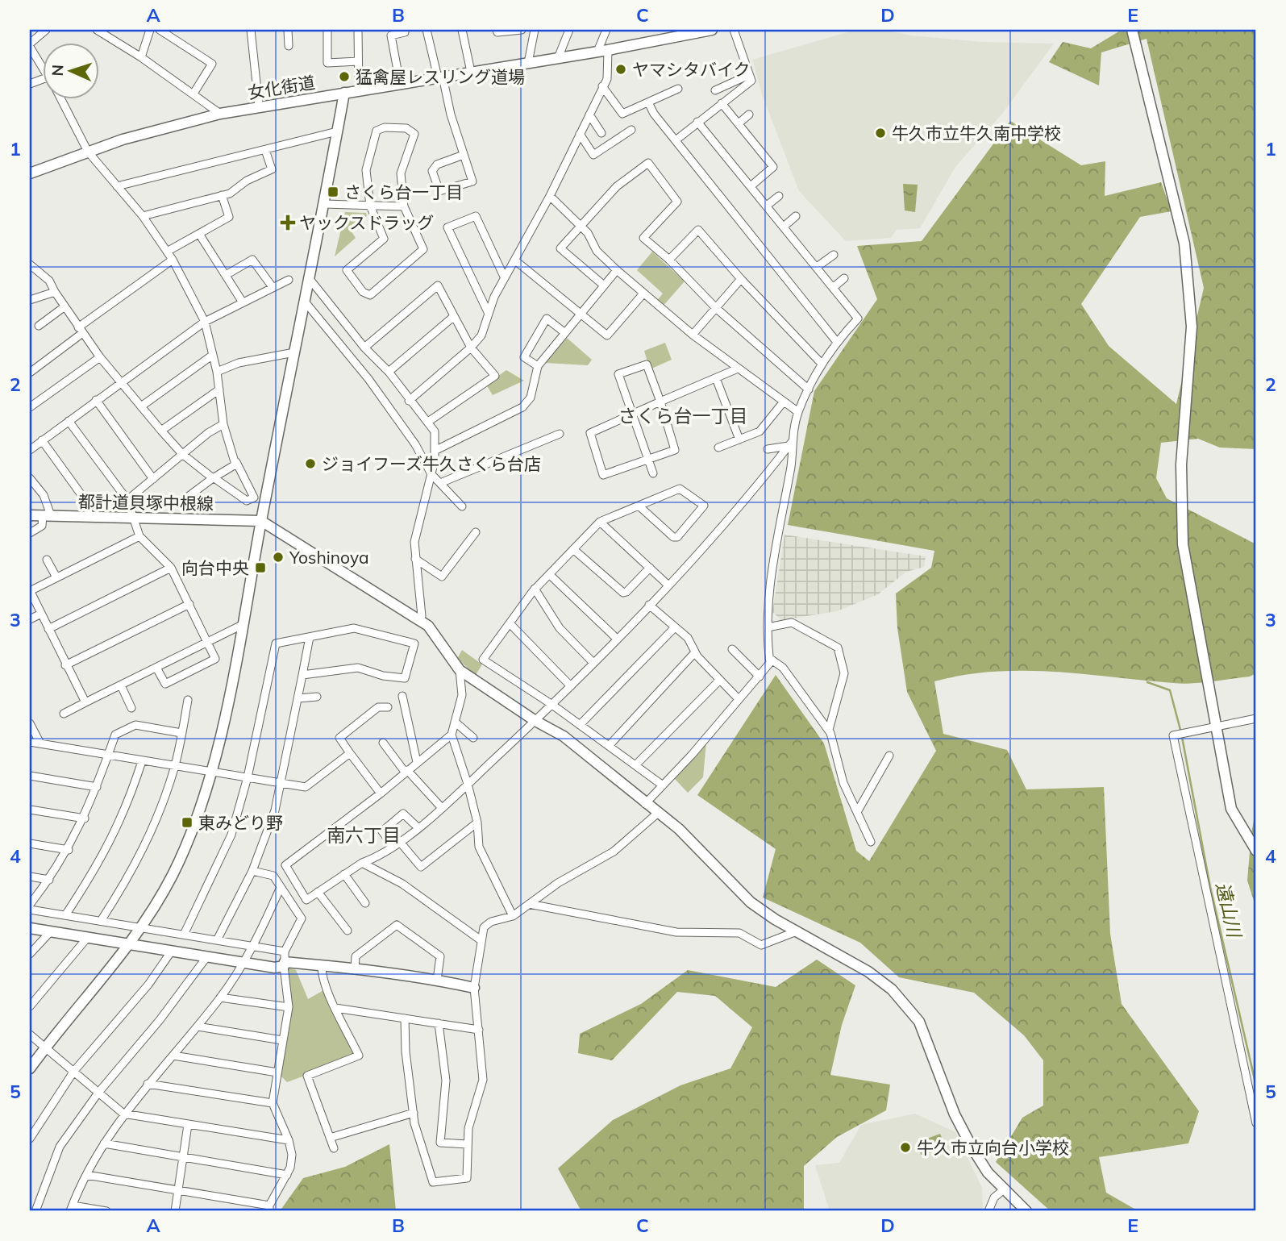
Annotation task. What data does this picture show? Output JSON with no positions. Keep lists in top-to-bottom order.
{
  "streets": {
    "street": ["女化街道", "都計道貝塚中根線"]
  },
  "districts": ["さくら台一丁目", "南六丁目"],
  "water": ["遠山川"],
  "places": {
    "other": [
      "ヤマシタバイク",
      "猛禽屋レスリング道場",
      "牛久市立牛久南中学校",
      "ジョイフーズ牛久さくら台店",
      "Yoshinoya",
      "牛久市立向台小学校"
    ],
    "transit": ["さくら台一丁目", "向台中央", "東みどり野"],
    "health": ["ヤックスドラッグ"]
  },
  "north": "left",
  "grid": {
    "columns": [
      "A",
      "B",
      "C",
      "D",
      "E"
    ],
    "rows": [
      "1",
      "2",
      "3",
      "4",
      "5"
    ]
  }
}
